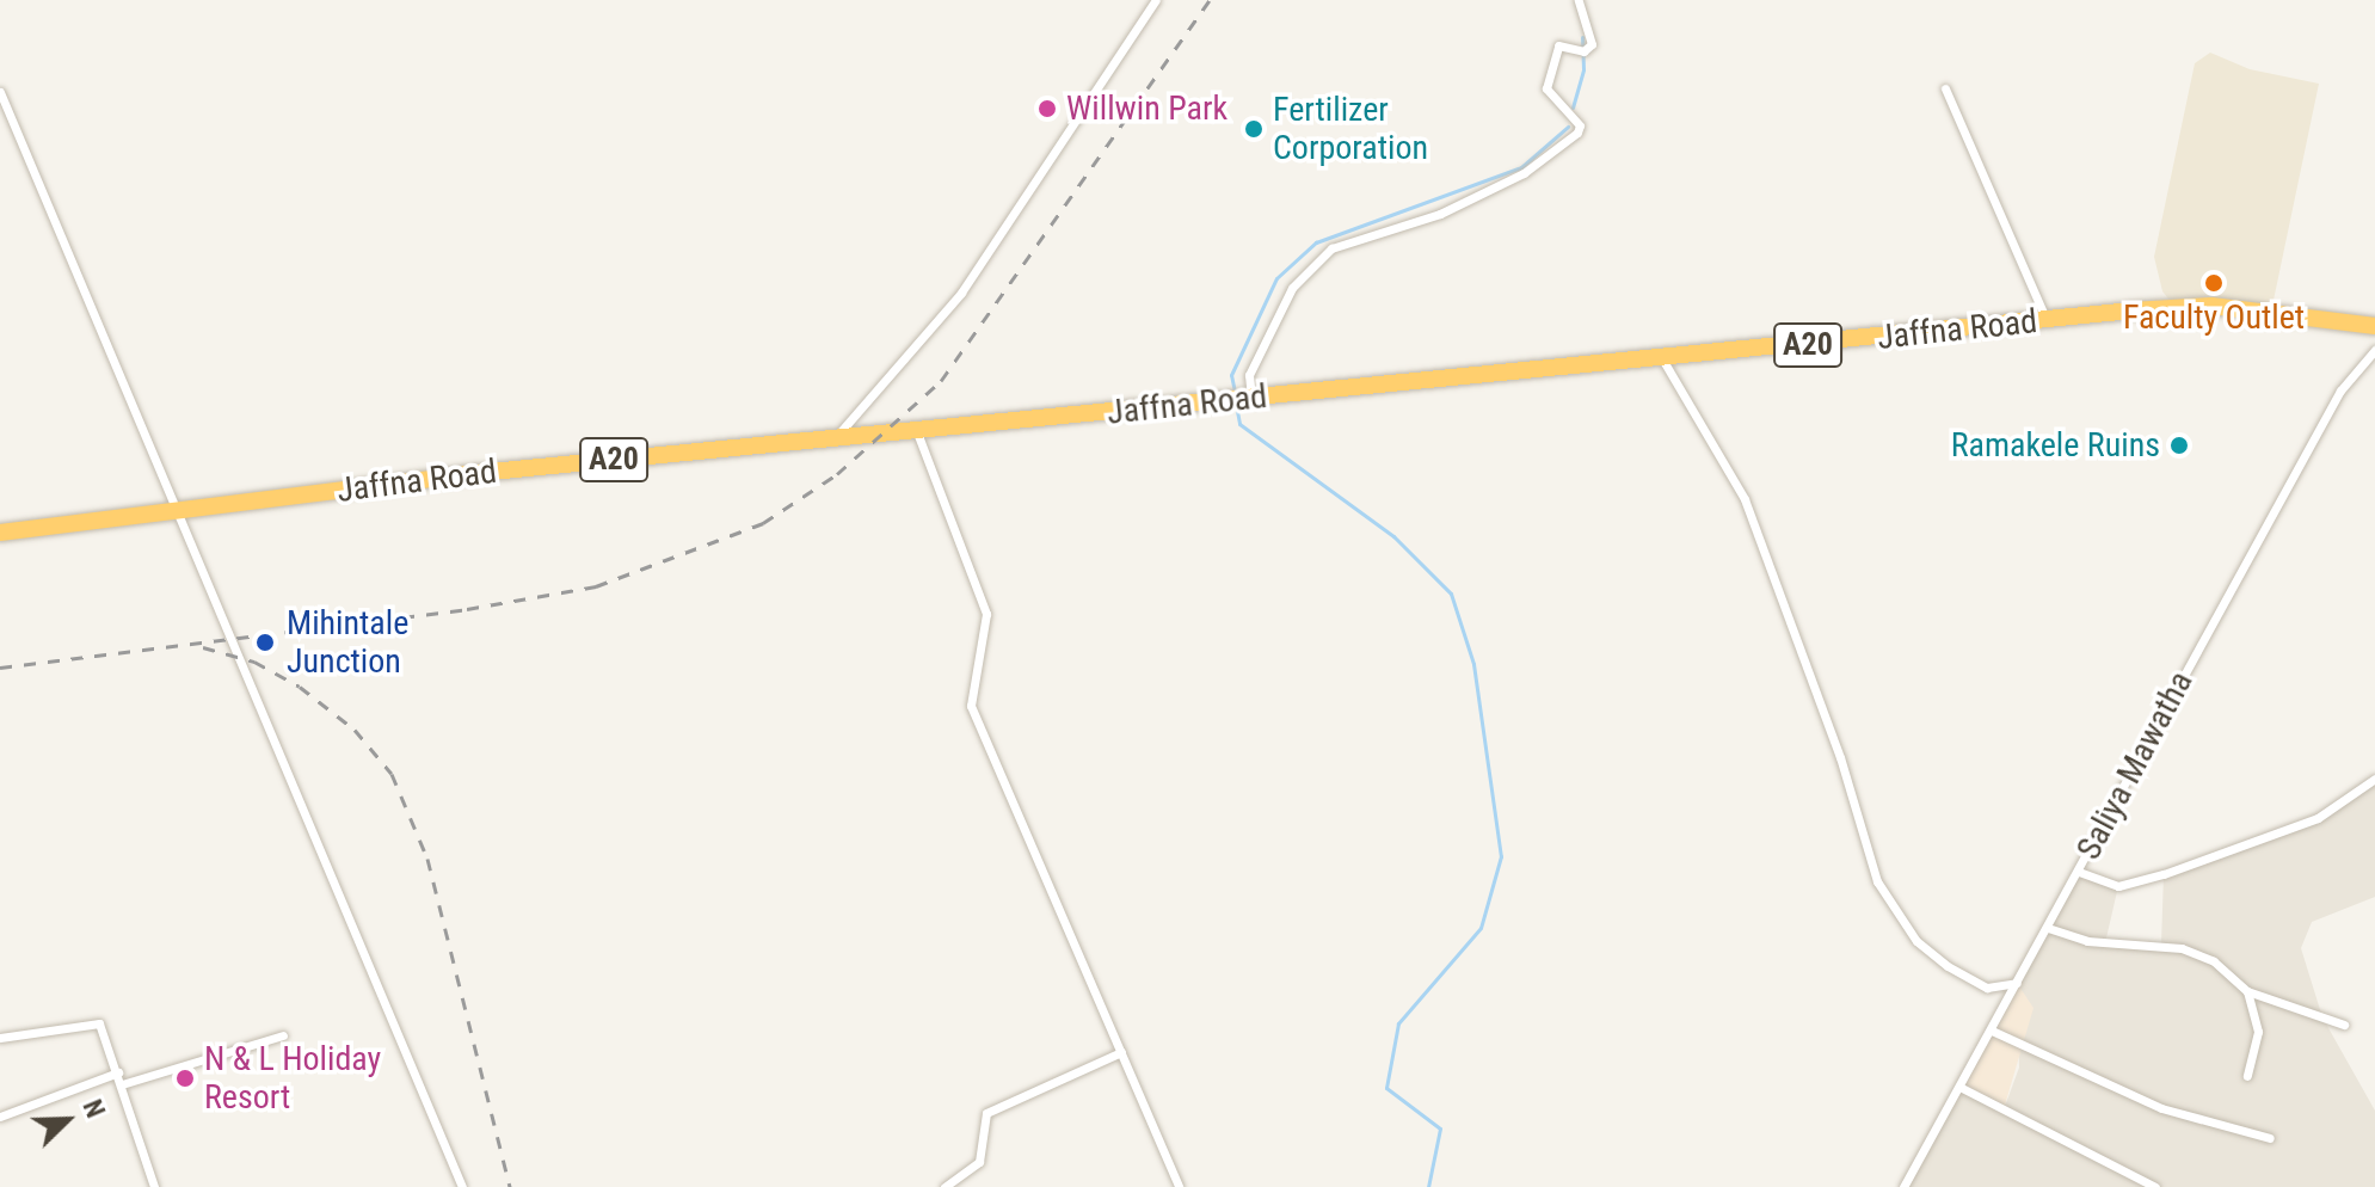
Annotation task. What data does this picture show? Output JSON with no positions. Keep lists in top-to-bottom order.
{
  "streets": {
    "highway": ["Jaffna Road", "A20"],
    "street": ["Saliya Mawatha"]
  },
  "places": [
    "Willwin Park",
    "Fertilizer Corporation",
    "Faculty Outlet",
    "Ramakele Ruins",
    "Mihintale Junction",
    "N & L Holiday Resort"
  ],
  "north": "top right"
}
